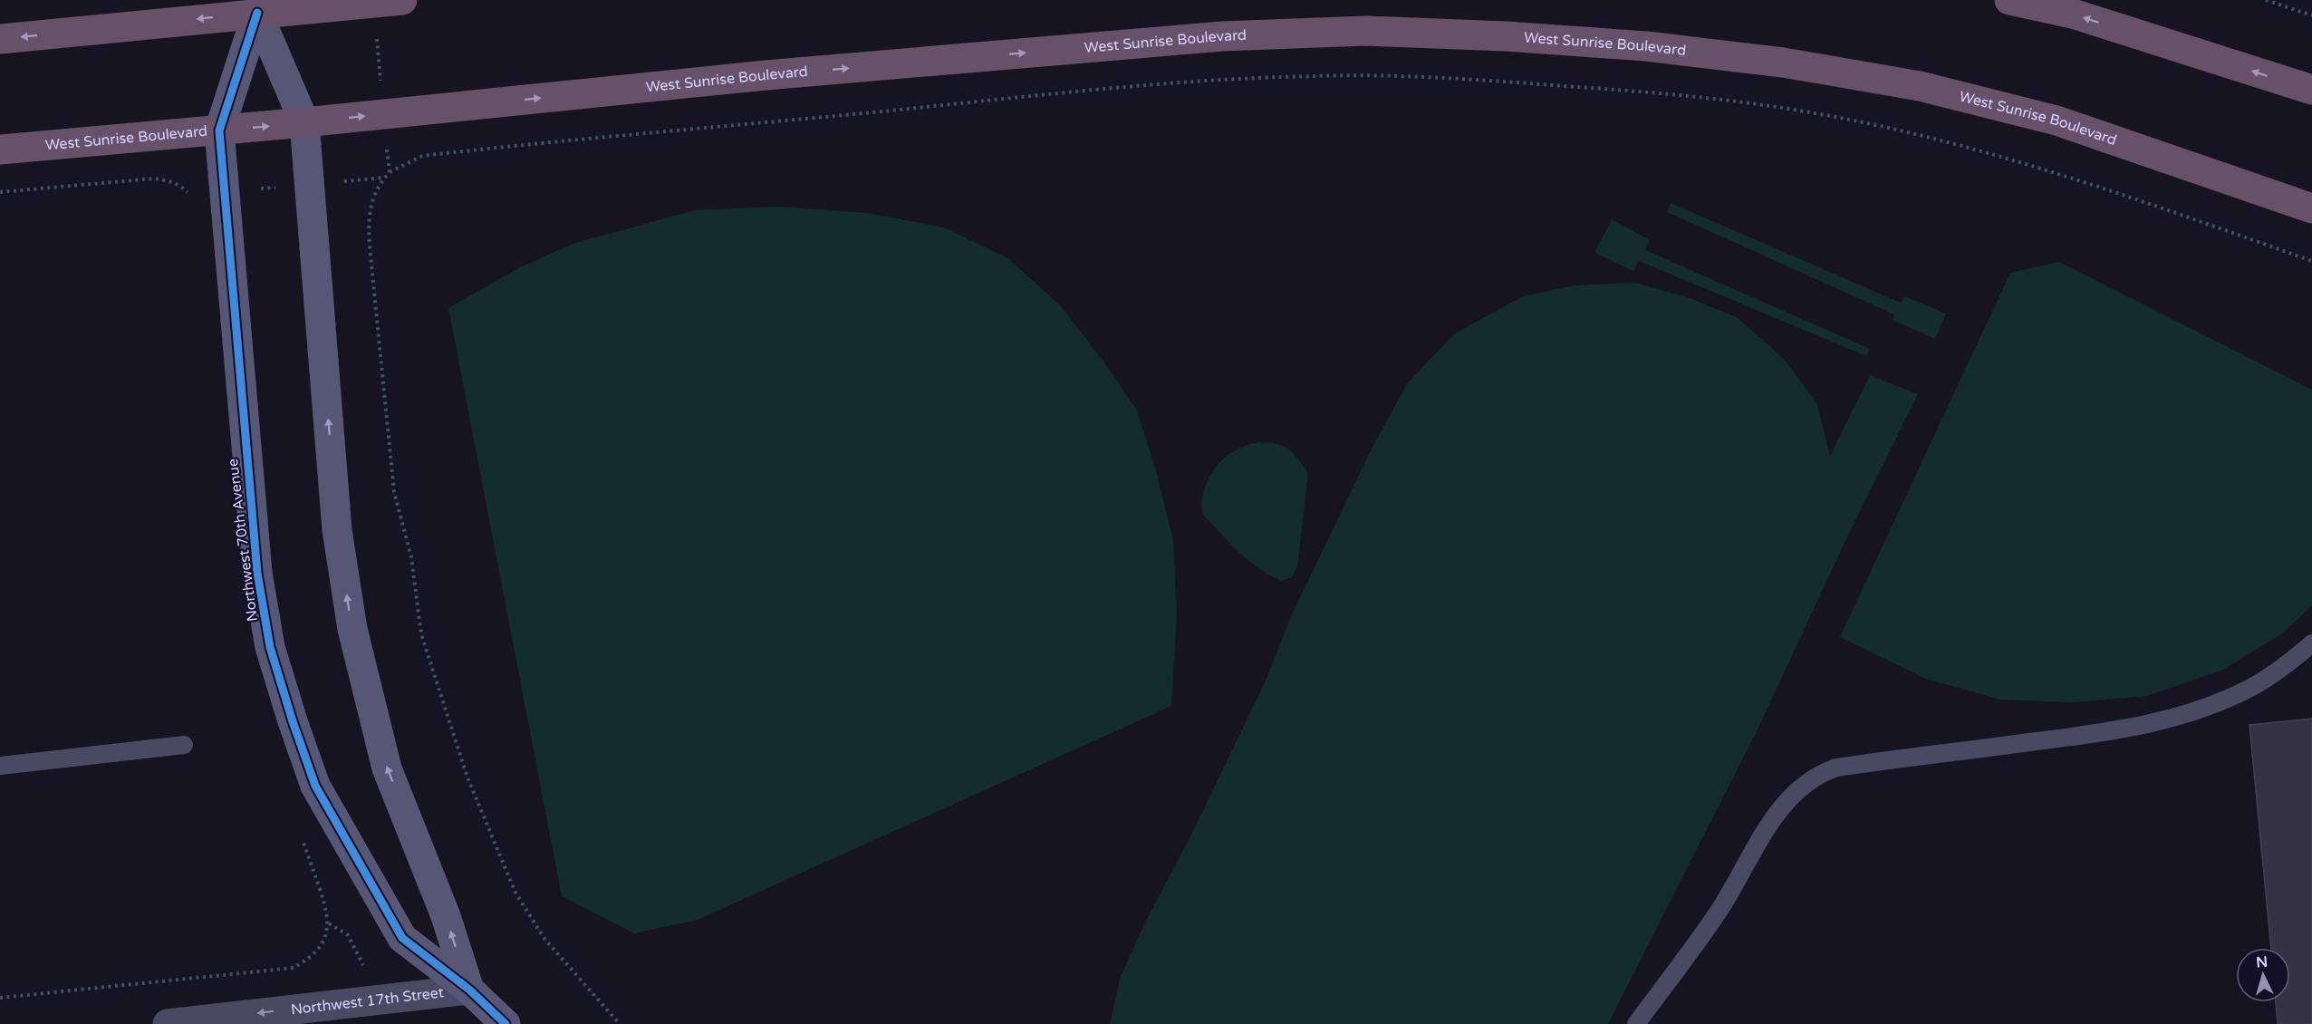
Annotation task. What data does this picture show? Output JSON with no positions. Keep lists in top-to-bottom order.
{
  "streets": {
    "highway": ["West Sunrise Boulevard"],
    "street": ["Northwest 70th Avenue", "Northwest 17th Street"]
  },
  "crossings": [
    ["West Sunrise Boulevard", "Northwest 70th Avenue"],
    ["Northwest 70th Avenue", "Northwest 17th Street"]
  ],
  "one_way": ["West Sunrise Boulevard", "Northwest 17th Street"],
  "north": "top"
}
